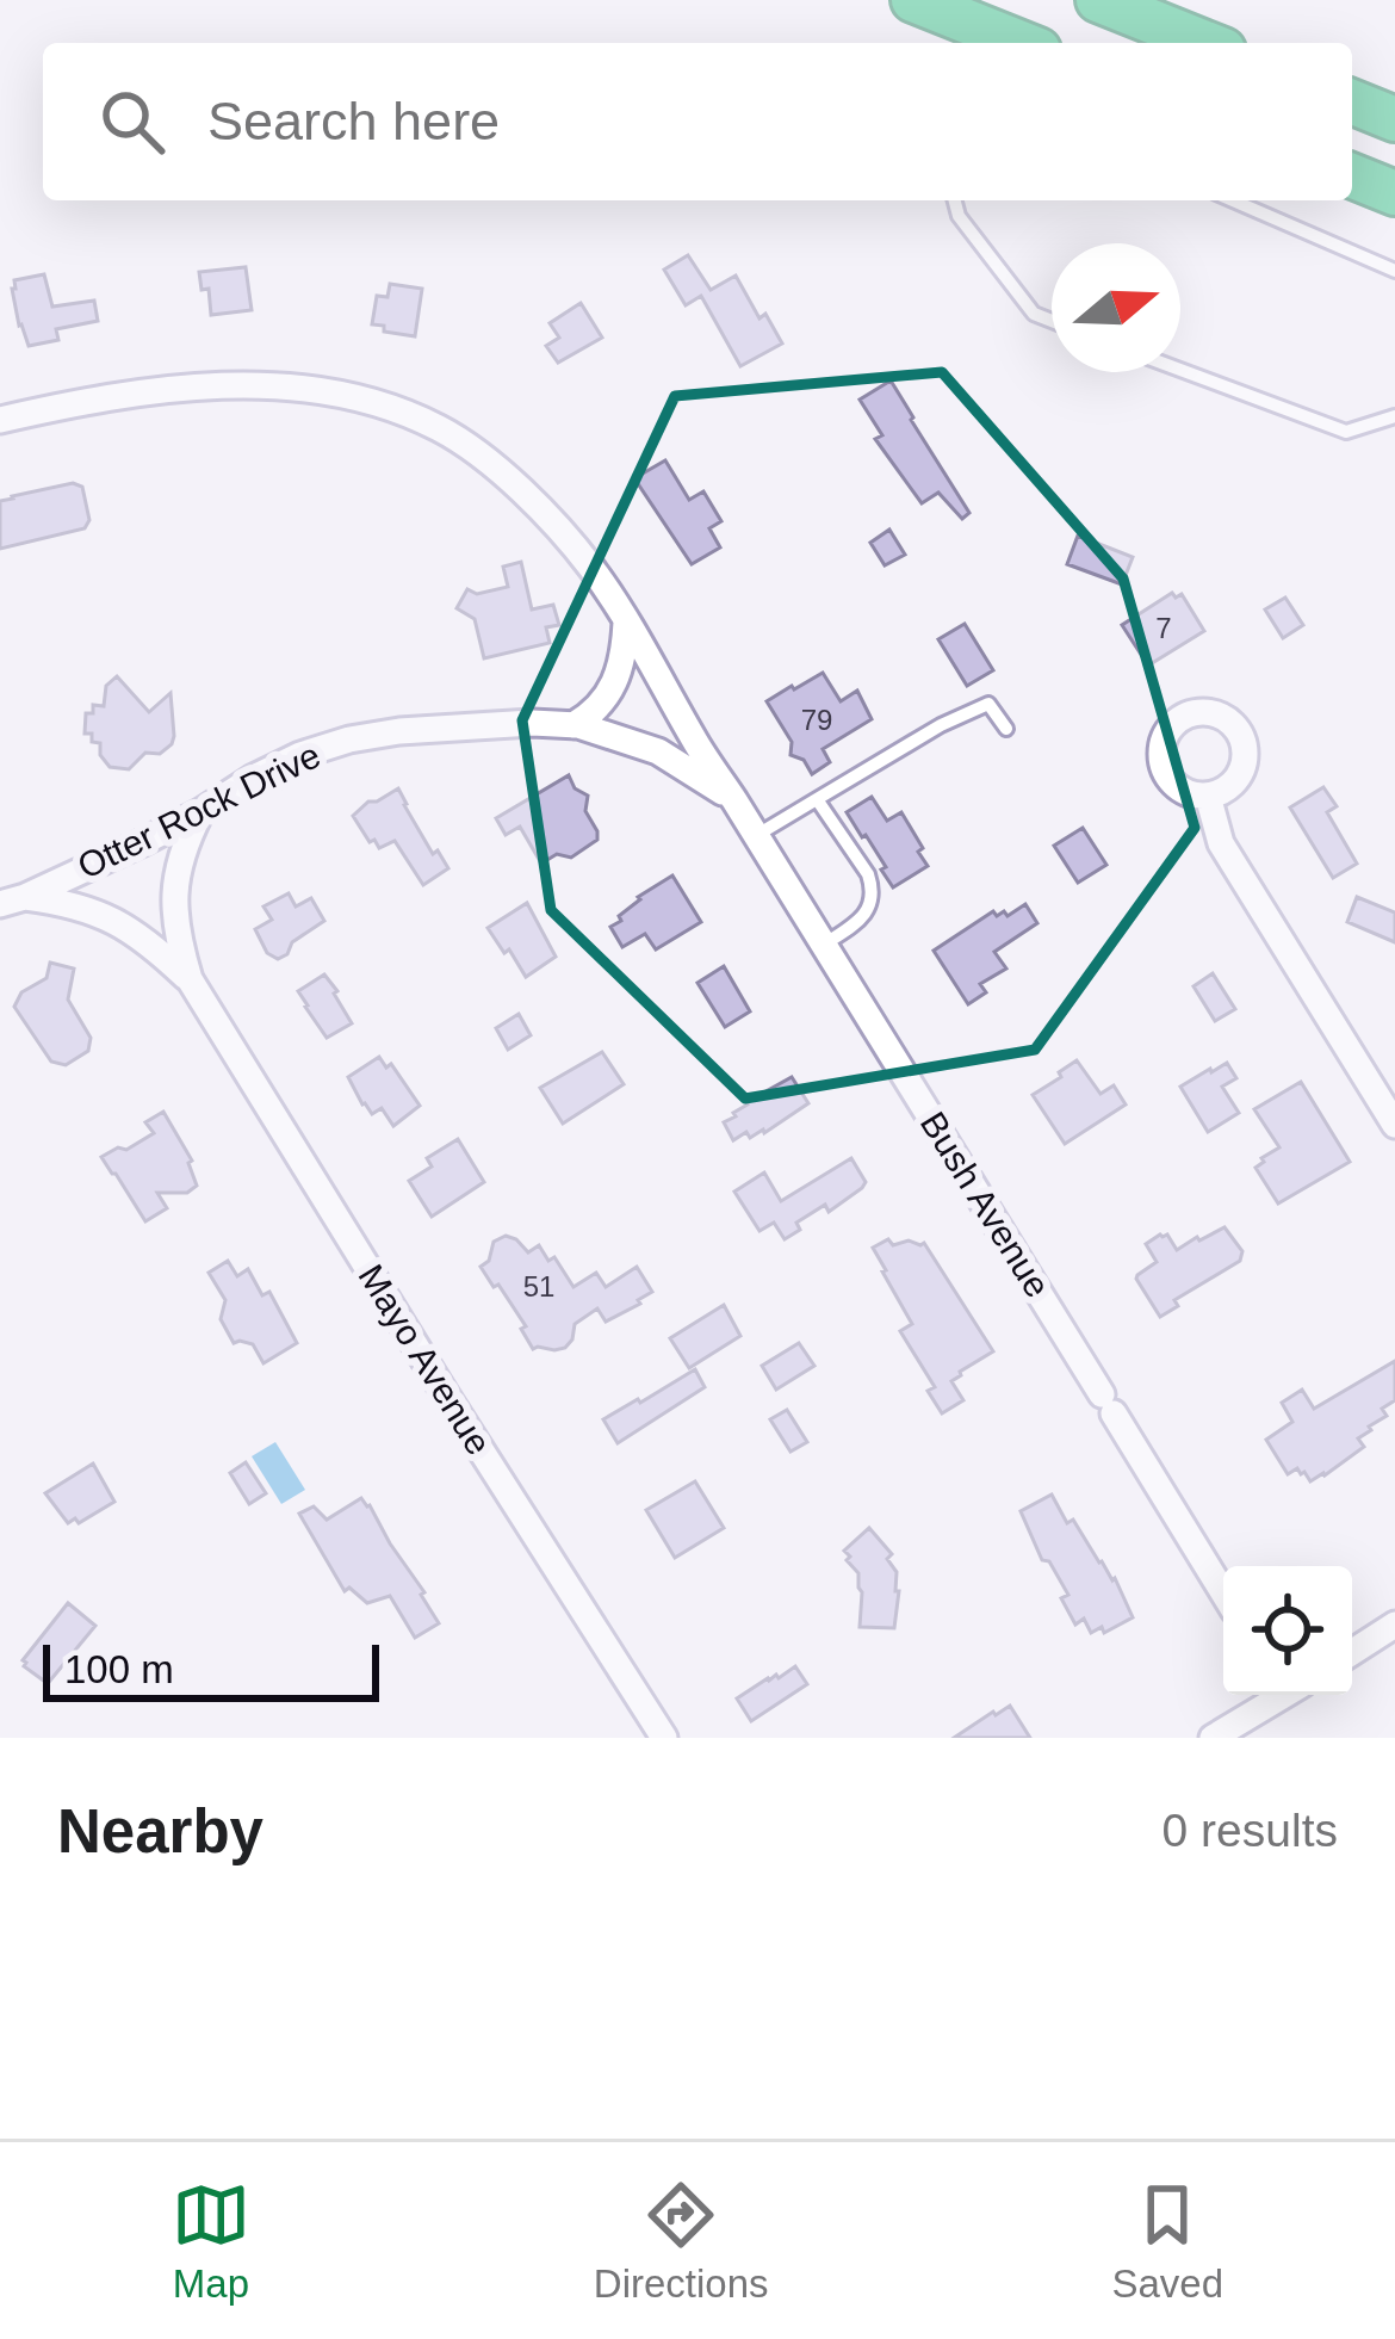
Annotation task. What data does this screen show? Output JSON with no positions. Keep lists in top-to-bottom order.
{
  "streets": {
    "street": ["Otter Rock Drive", "Bush Avenue", "Mayo Avenue"]
  },
  "crossings": [
    ["Otter Rock Drive", "Bush Avenue"],
    ["Otter Rock Drive", "Mayo Avenue"]
  ],
  "house_numbers": ["7", "79", "51"],
  "scale_bar": "100 m",
  "north": "right",
  "page": {
    "search": "Search here",
    "scale": "100 m",
    "heading": ["Nearby", "0 results"],
    "nav": ["Map", "Directions", "Saved"]
  }
}
